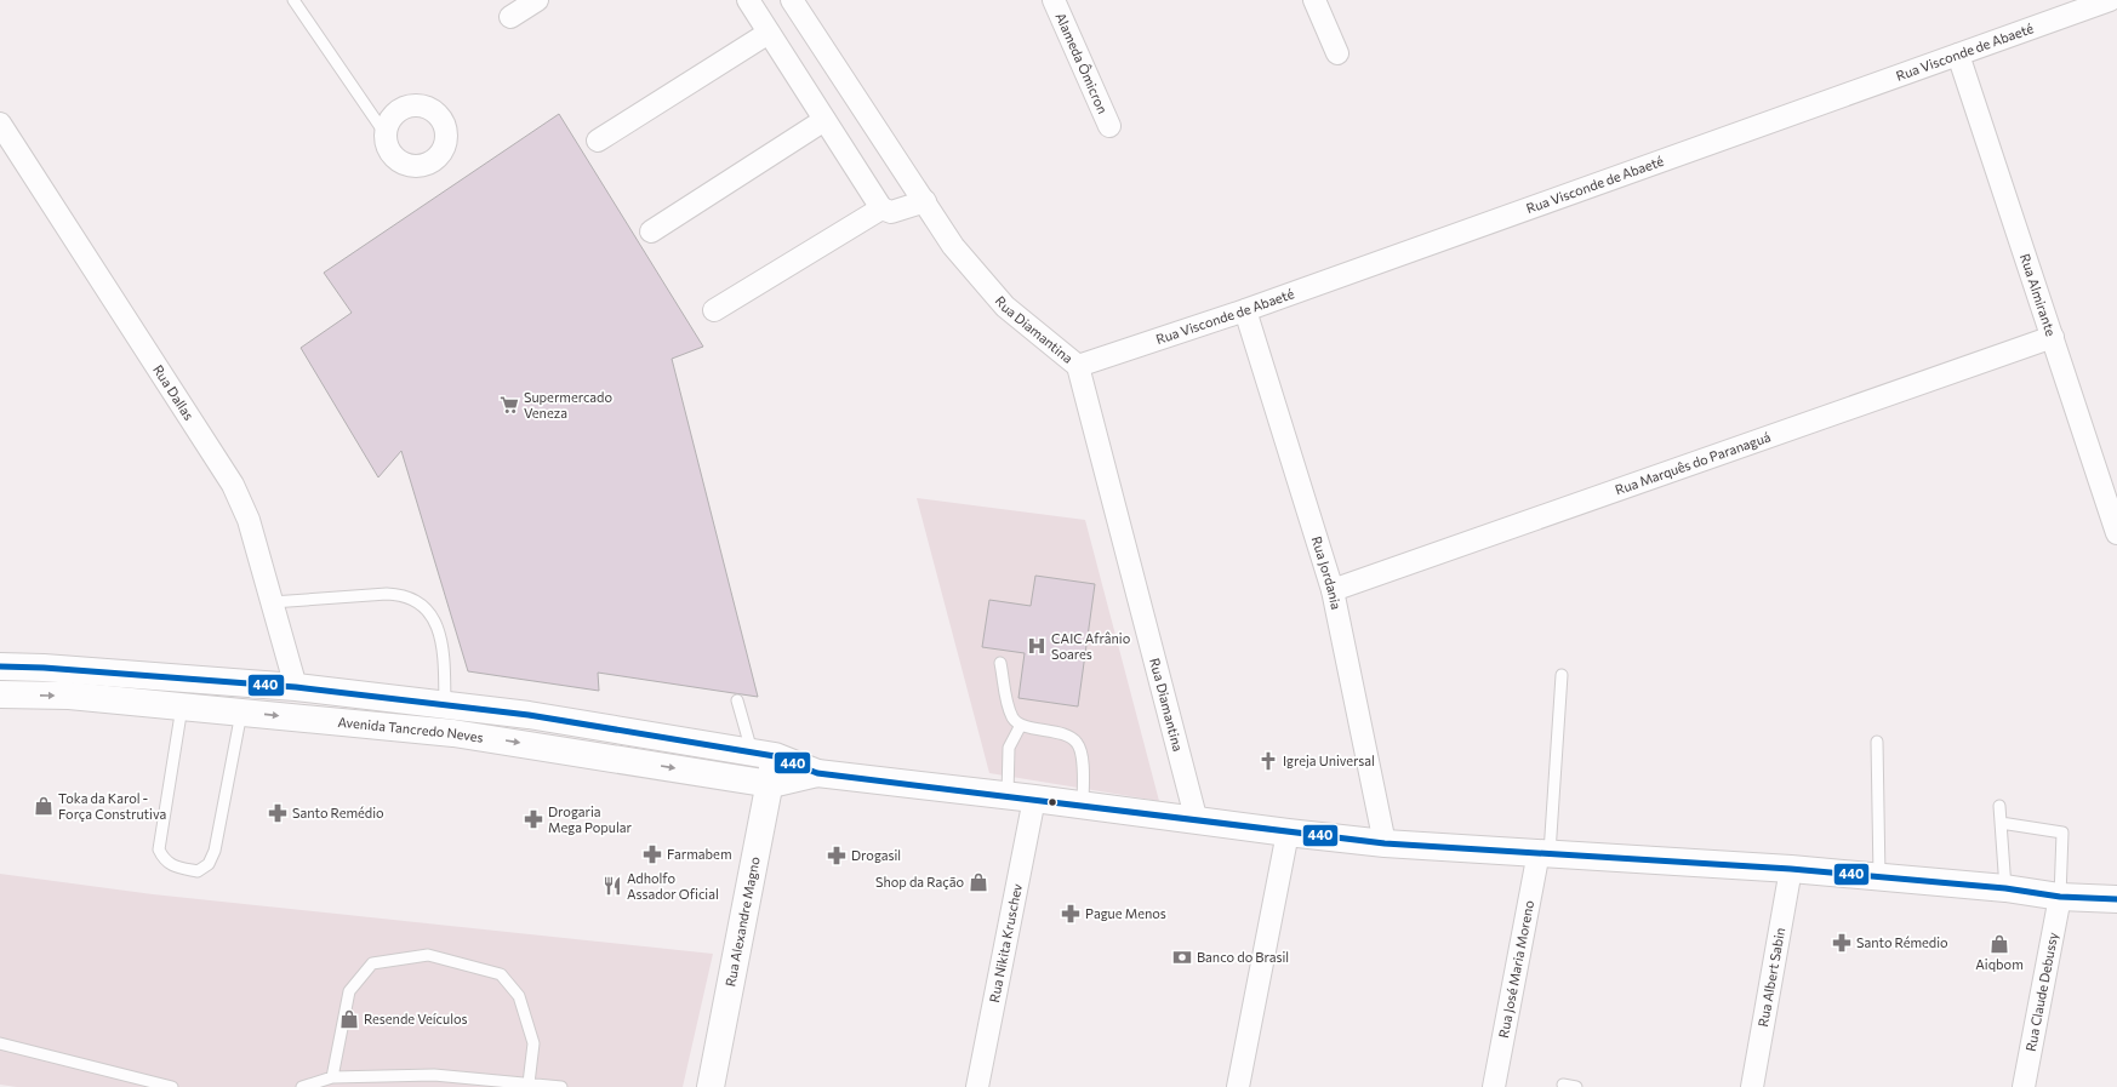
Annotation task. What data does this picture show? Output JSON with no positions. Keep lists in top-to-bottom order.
{
  "streets": {
    "main road": ["Avenida Tancredo Neves", "Rua Alexandre Magno"],
    "street": [
      "Rua Visconde de Abaeté",
      "Alameda Ômicron",
      "Rua Almirante",
      "Rua Diamantina",
      "Rua Dallas",
      "Rua Marquês do Paranaguá",
      "Rua Jordania",
      "Rua Nikita Kruschev",
      "Rua José Maria Moreno",
      "Rua Albert Sabin",
      "Rua Claude Debussy"
    ]
  },
  "crossings": [
    ["Rua Visconde de Abaeté", "Rua Almirante"],
    ["Rua Visconde de Abaeté", "Rua Diamantina"],
    ["Rua Visconde de Abaeté", "Rua Jordania"],
    ["Rua Almirante", "Rua Marquês do Paranaguá"],
    ["Rua Diamantina", "Avenida Tancredo Neves"],
    ["Rua Dallas", "Avenida Tancredo Neves"],
    ["Rua Marquês do Paranaguá", "Rua Jordania"],
    ["Rua Jordania", "Avenida Tancredo Neves"],
    ["Avenida Tancredo Neves", "Rua Alexandre Magno"],
    ["Avenida Tancredo Neves", "Rua Nikita Kruschev"],
    ["Avenida Tancredo Neves", "Rua José Maria Moreno"],
    ["Avenida Tancredo Neves", "Rua Albert Sabin"],
    ["Avenida Tancredo Neves", "Rua Claude Debussy"]
  ],
  "places": {
    "supermarket": ["Supermercado Veneza"],
    "hospital": ["CAIC Afrânio Soares"],
    "church": ["Igreja Universal"],
    "shop": [
      "Toka da Karol - Força Construtiva",
      "Shop da Ração",
      "Aiqbom",
      "Resende Veículos"
    ],
    "pharmacy": [
      "Santo Remédio",
      "Drogaria Mega Popular",
      "Farmabem",
      "Drogasil",
      "Pague Menos",
      "Santo Rémedio"
    ],
    "restaurant": ["Adholfo Assador Oficial"],
    "bank": ["Banco do Brasil"]
  },
  "lines": ["transit line 440"]
}
